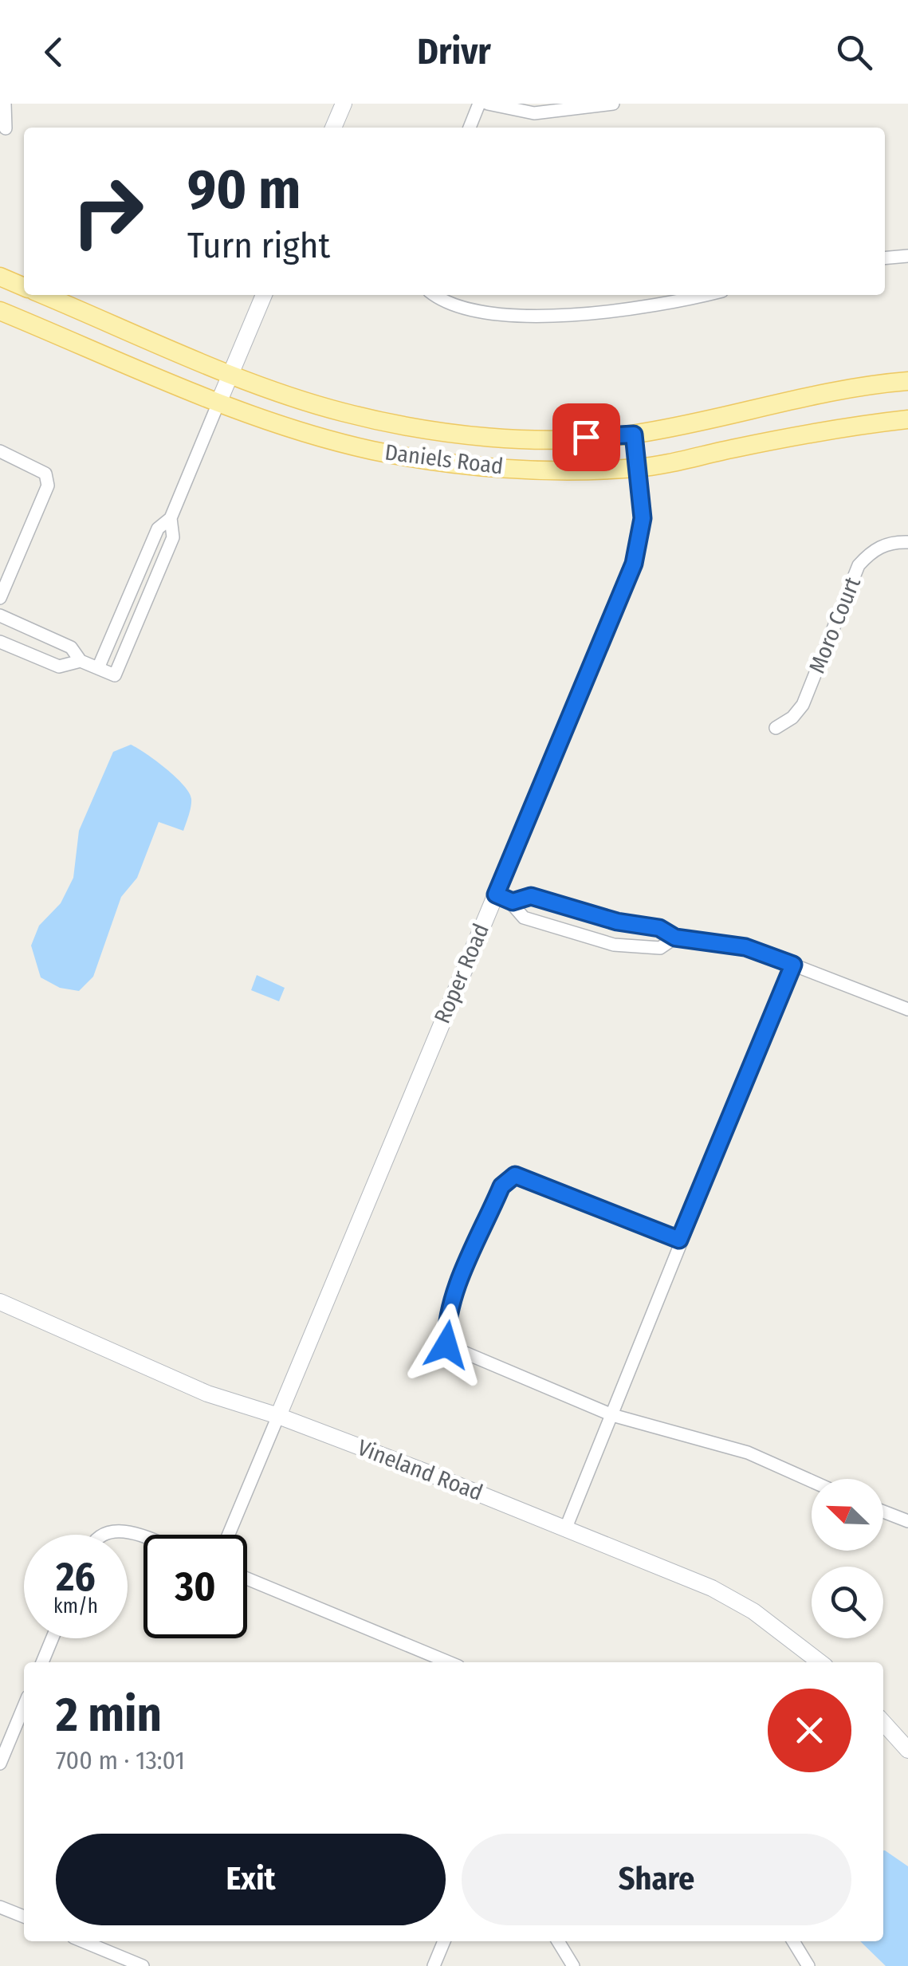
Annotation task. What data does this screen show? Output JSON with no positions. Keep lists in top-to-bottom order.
{
  "streets": {
    "main road": ["Daniels Road"],
    "street": ["Moro Court", "Roper Road", "Vineland Road"]
  },
  "crossings": [
    ["Daniels Road", "Roper Road"],
    ["Roper Road", "Vineland Road"]
  ],
  "north": "top left",
  "page": {
    "header": "Drivr",
    "turn": ["90 m", "Turn right"],
    "speed": "26 km/h",
    "limit": "30",
    "heading": ["2 min", "700 m · 13:01"],
    "buttons": ["Exit", "Share"]
  }
}
